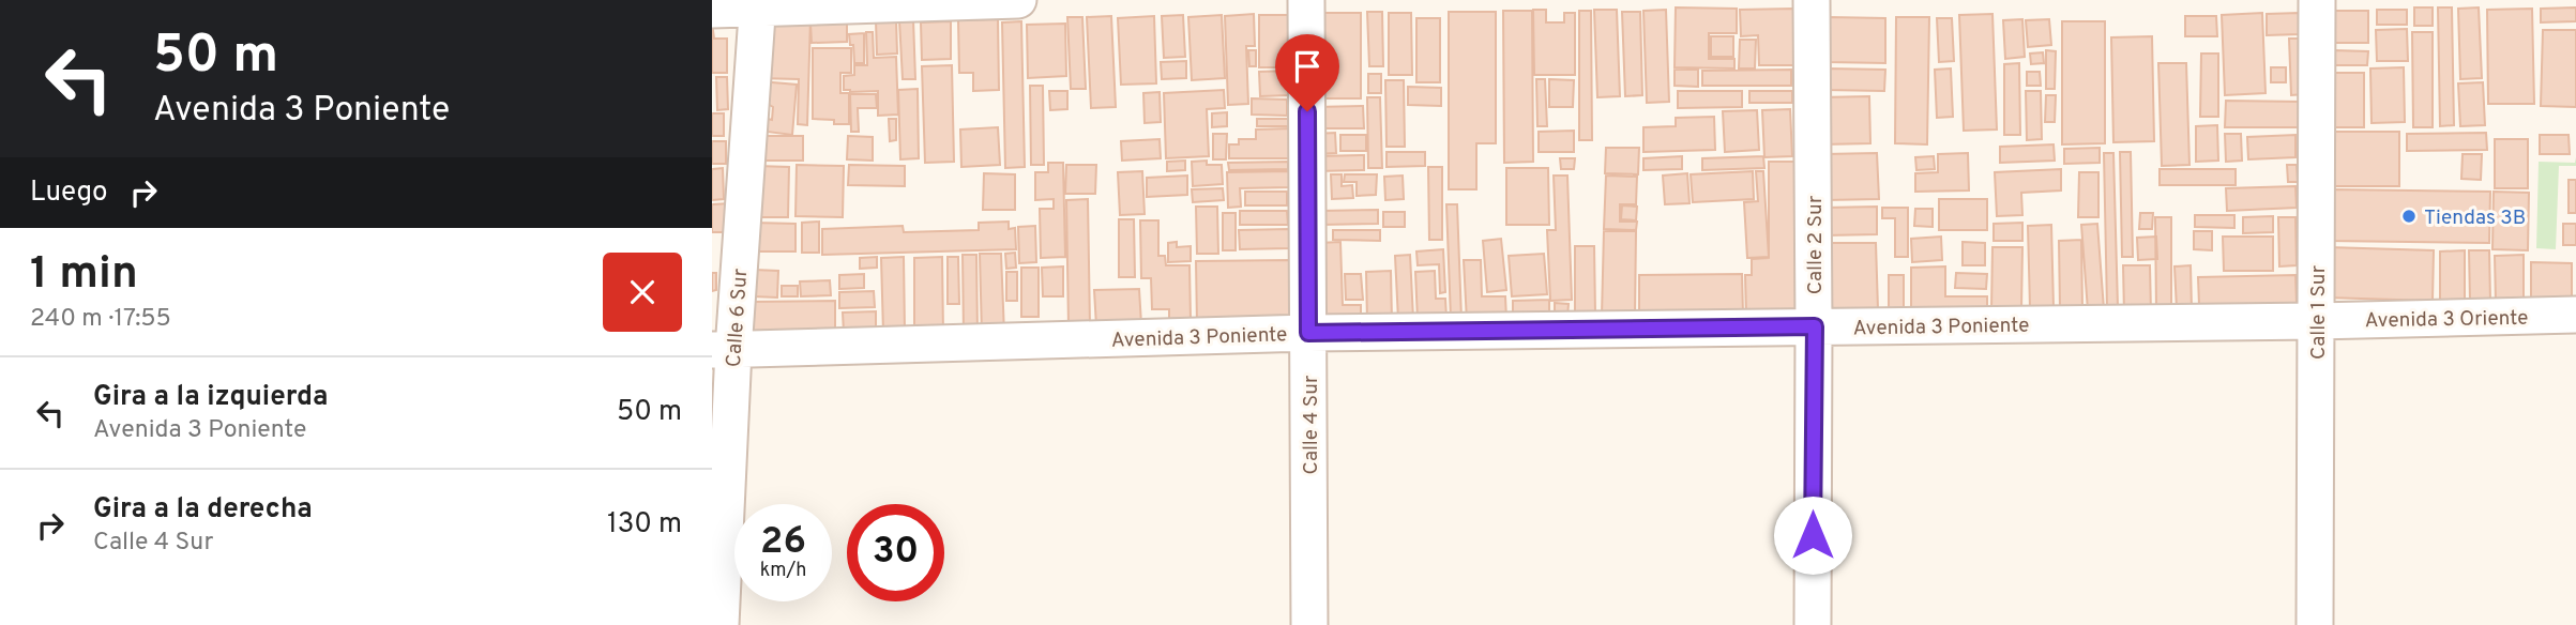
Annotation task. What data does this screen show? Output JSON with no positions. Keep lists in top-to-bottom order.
{
  "streets": {
    "street": [
      "Calle 2 Sur",
      "Calle 1 Sur",
      "Calle 6 Sur",
      "Avenida 3 Oriente",
      "Avenida 3 Poniente",
      "Calle 4 Sur"
    ]
  },
  "crossings": [
    ["Calle 2 Sur", "Avenida 3 Poniente"],
    ["Calle 1 Sur", "Avenida 3 Oriente"],
    ["Calle 1 Sur", "Avenida 3 Poniente"],
    ["Calle 6 Sur", "Avenida 3 Poniente"],
    ["Avenida 3 Oriente", "Avenida 3 Poniente"],
    ["Avenida 3 Poniente", "Calle 4 Sur"]
  ],
  "places": ["Tiendas 3B"],
  "page": {
    "turn": ["50 m", "Avenida 3 Poniente"],
    "then": "Luego",
    "heading": ["1 min", "240 m · 17:55"],
    "list": [
      {
        "name": "Gira a la izquierda",
        "note": "Avenida 3 Poniente",
        "value": "50 m"
      },
      {
        "name": "Gira a la derecha",
        "note": "Calle 4 Sur",
        "value": "130 m"
      }
    ],
    "speed": "26 km/h",
    "limit": "30"
  }
}
